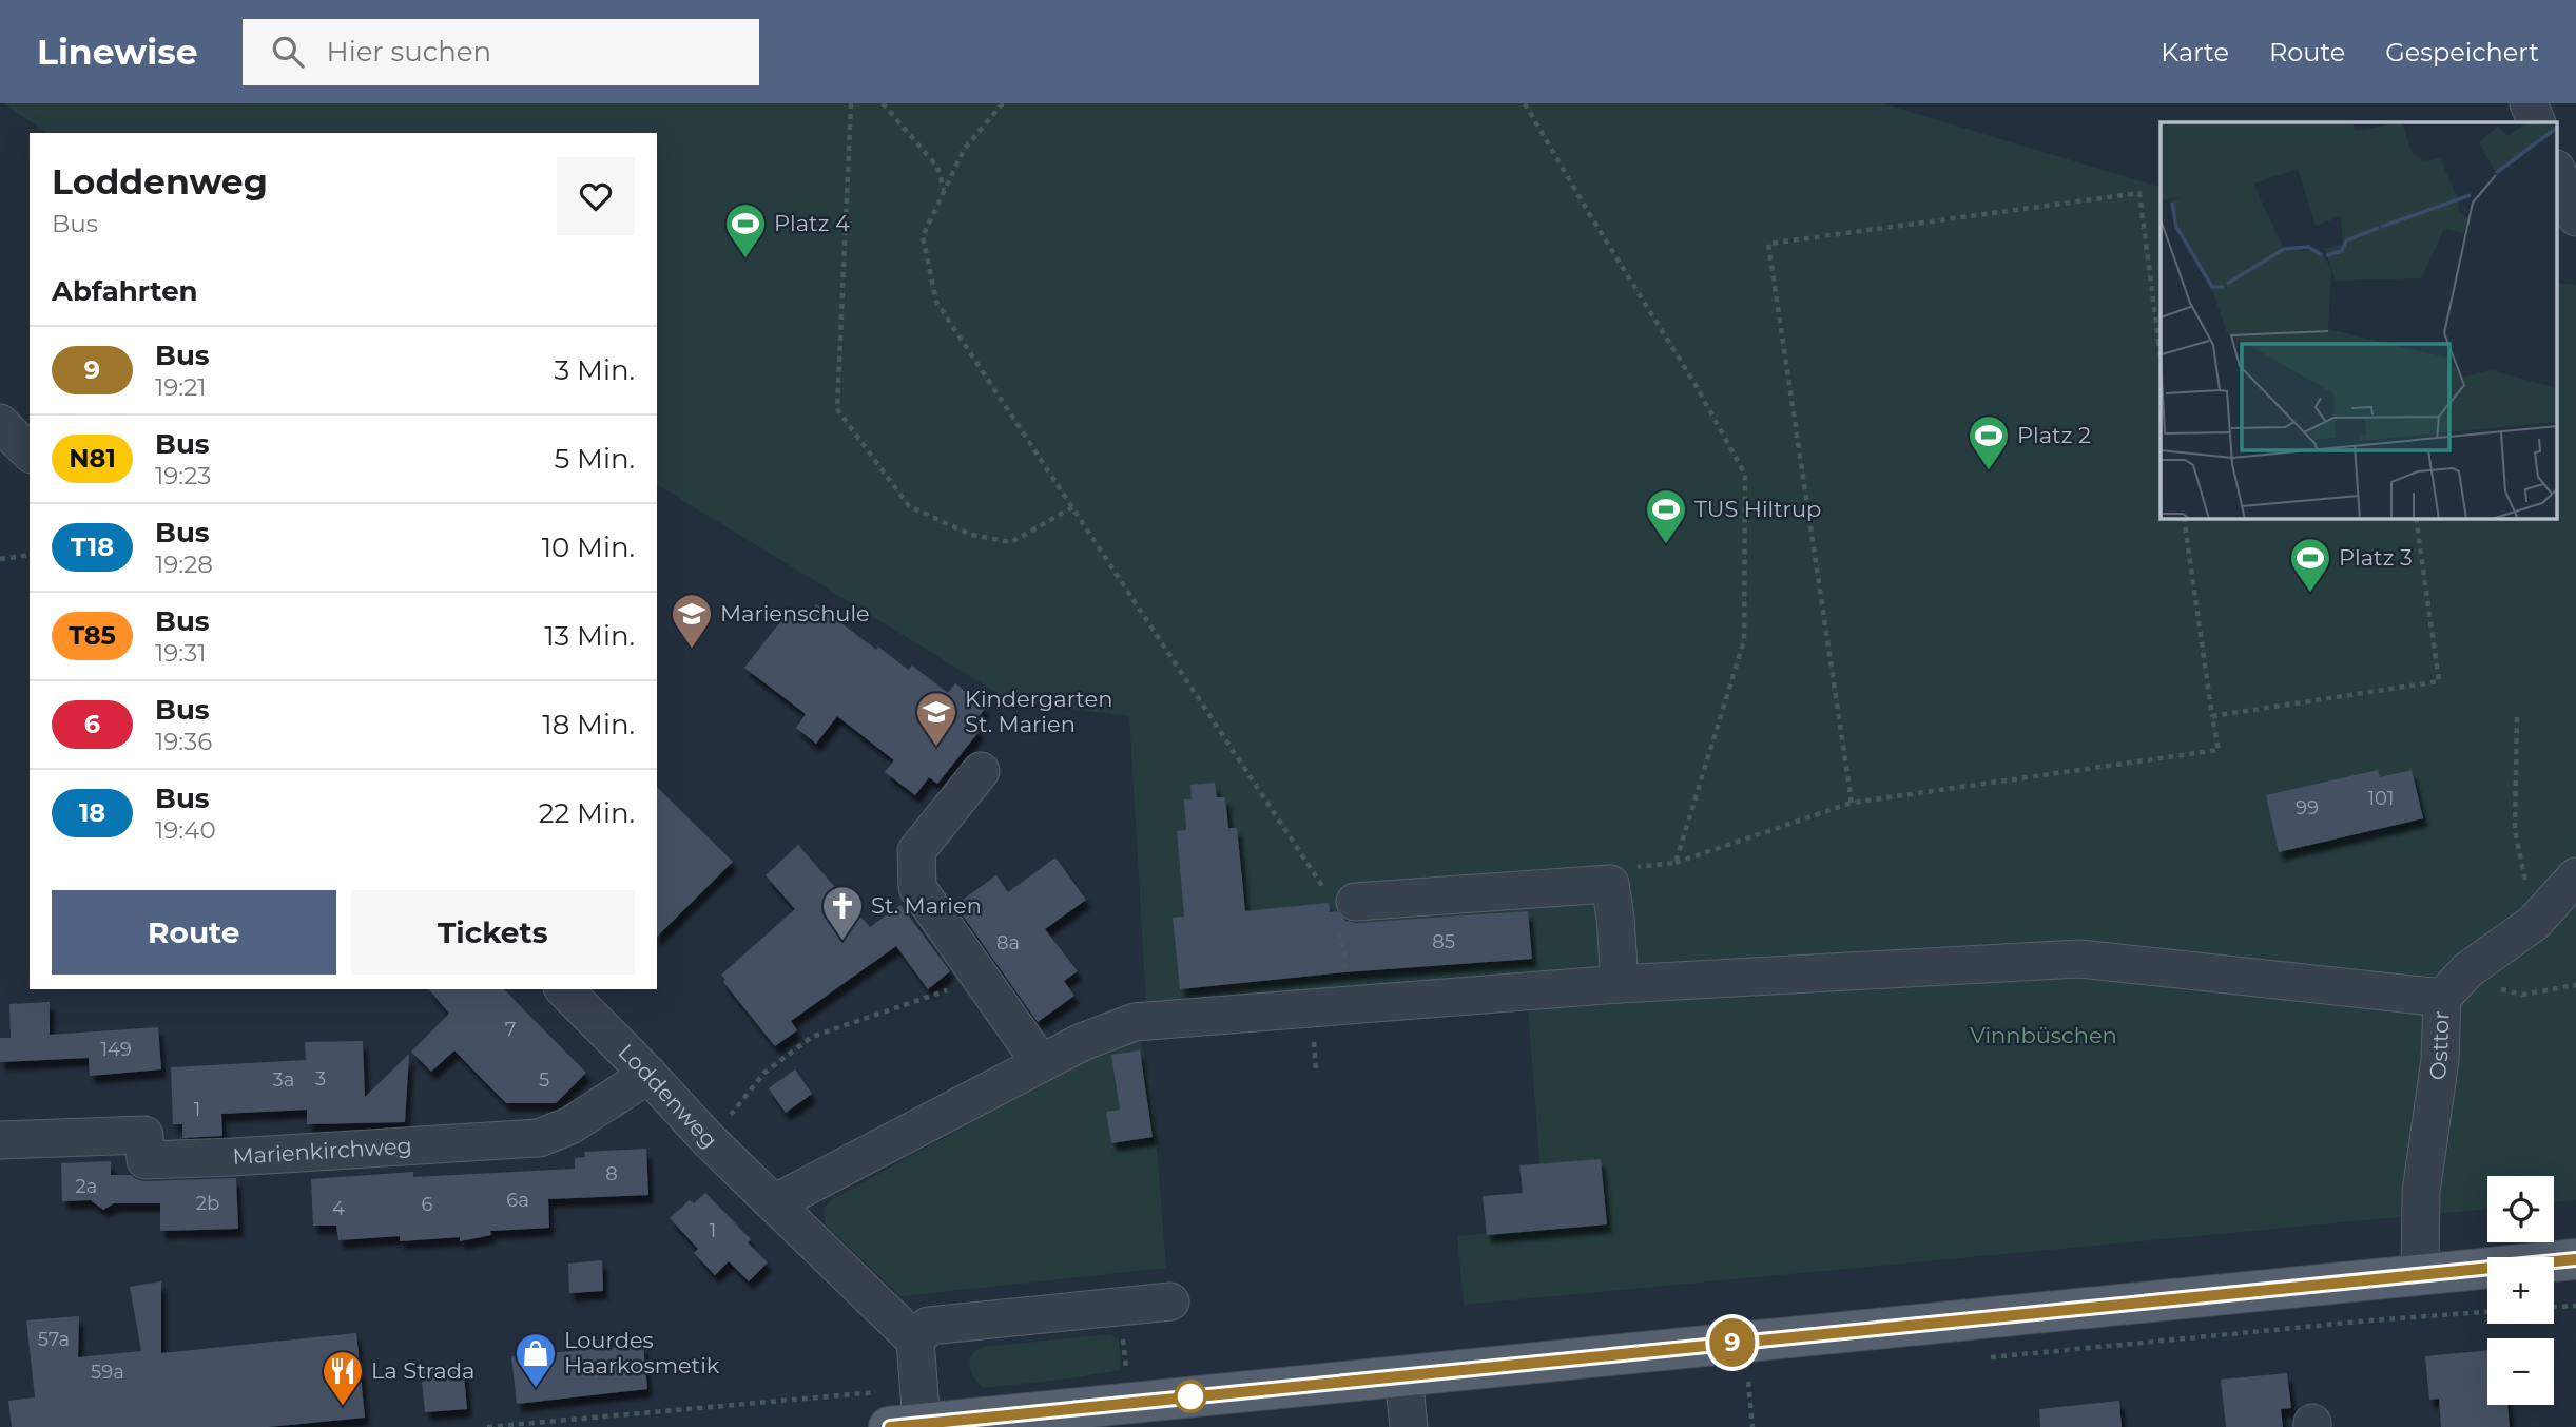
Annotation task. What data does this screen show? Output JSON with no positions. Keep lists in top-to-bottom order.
{
  "streets": {
    "street": ["Osttor", "Loddenweg", "Marienkirchweg"]
  },
  "crossings": [
    ["Loddenweg", "Marienkirchweg"]
  ],
  "parks": ["Vinnbüschen"],
  "places": {
    "sports": [
      "Platz 4",
      "Platz 2",
      "TUS Hiltrup",
      "Platz 3"
    ],
    "school or university": ["Marienschule", "Kindergarten St. Marien"],
    "church": ["St. Marien"],
    "shop": ["Lourdes Haarkosmetik"],
    "restaurant": ["La Strada"]
  },
  "lines": ["bus line 9"],
  "house_numbers": [
    "101",
    "99",
    "85",
    "8a",
    "7",
    "149",
    "3",
    "3a",
    "5",
    "1",
    "8",
    "2a",
    "6a",
    "2b",
    "6",
    "4",
    "1",
    "57a",
    "59a"
  ],
  "page": {
    "header": "Linewise",
    "search": "Hier suchen",
    "nav": ["Karte", "Route", "Gespeichert"],
    "on_map": "9",
    "heading": [
      ["Loddenweg", "Bus"],
      "Abfahrten"
    ],
    "list": [
      {
        "mark": "9",
        "name": "Bus",
        "note": "19:21",
        "value": "3 Min."
      },
      {
        "mark": "N81",
        "name": "Bus",
        "note": "19:23",
        "value": "5 Min."
      },
      {
        "mark": "T18",
        "name": "Bus",
        "note": "19:28",
        "value": "10 Min."
      },
      {
        "mark": "T85",
        "name": "Bus",
        "note": "19:31",
        "value": "13 Min."
      },
      {
        "mark": "6",
        "name": "Bus",
        "note": "19:36",
        "value": "18 Min."
      },
      {
        "mark": "18",
        "name": "Bus",
        "note": "19:40",
        "value": "22 Min."
      }
    ],
    "buttons": ["Route", "Tickets"],
    "map_buttons": ["+", "−"]
  }
}
